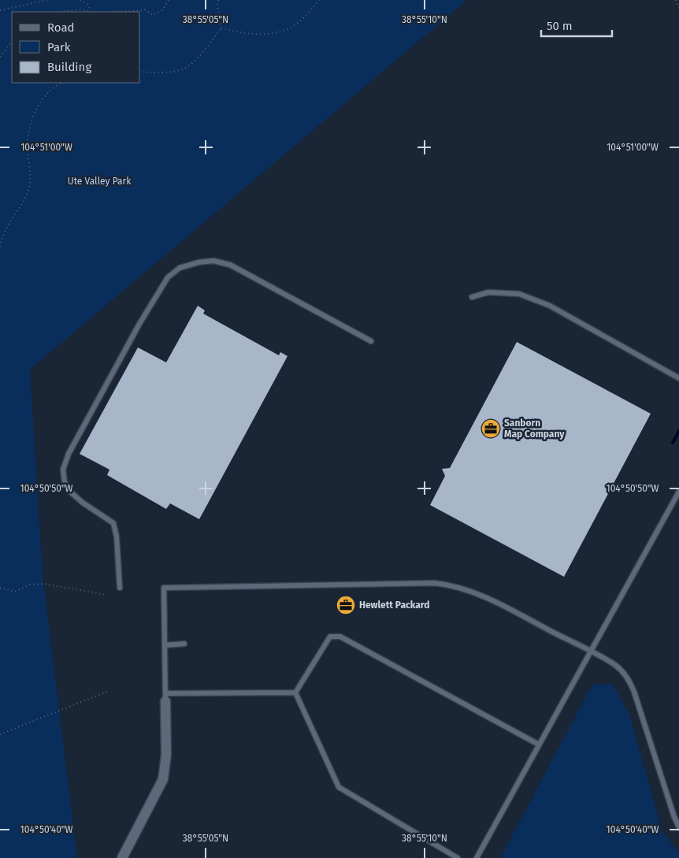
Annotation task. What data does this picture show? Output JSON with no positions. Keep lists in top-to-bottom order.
{
  "parks": ["Ute Valley Park"],
  "places": {
    "office": ["Sanborn Map Company", "Hewlett Packard"]
  },
  "legend": ["Road", "Park", "Building"],
  "scale_bar": "50 m",
  "coordinates": [
    "38°55'05\"N",
    "38°55'10\"N",
    "104°51'00\"W",
    "104°50'50\"W",
    "104°50'40\"W"
  ]
}
